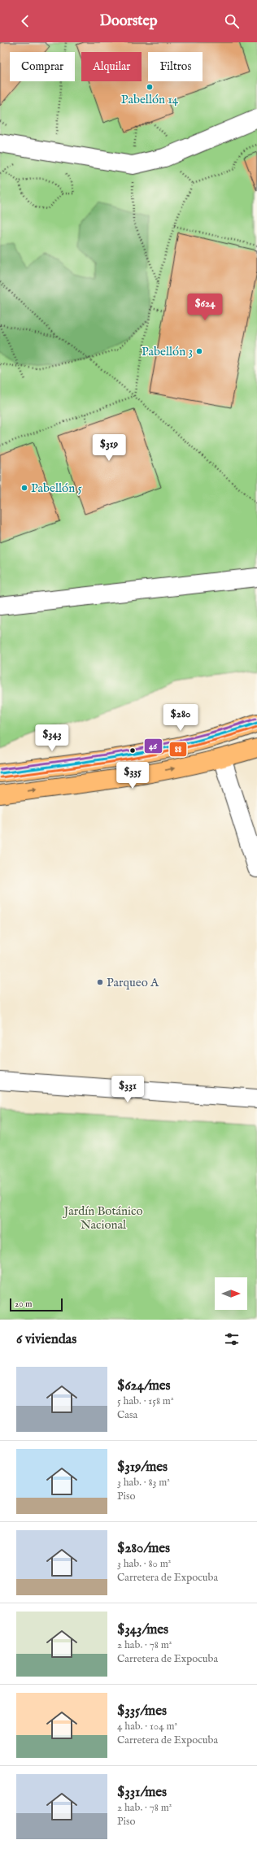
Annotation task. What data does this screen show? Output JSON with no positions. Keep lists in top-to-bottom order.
{
  "parks": ["Jardín Botánico Nacional"],
  "places": [
    "Pabellón 14",
    "Pabellón 3",
    "Pabellón 5",
    "Parqueo A"
  ],
  "lines": ["transit line 46", "transit line 88"],
  "scale_bar": "20 m",
  "north": "right",
  "page": {
    "header": "Doorstep",
    "chip": ["Comprar", "Alquilar", "Filtros"],
    "price": [
      "$624",
      "$319",
      "$280",
      "$343",
      "$335",
      "$331"
    ],
    "scale": "20 m",
    "heading": "6 viviendas",
    "list": [
      {
        "name": "$624/mes",
        "note": "5 hab. · 158 m² · Casa"
      },
      {
        "name": "$319/mes",
        "note": "3 hab. · 83 m² · Piso"
      },
      {
        "name": "$280/mes",
        "note": "3 hab. · 80 m² · Carretera de Expocuba"
      },
      {
        "name": "$343/mes",
        "note": "2 hab. · 78 m² · Carretera de Expocuba"
      },
      {
        "name": "$335/mes",
        "note": "4 hab. · 104 m² · Carretera de Expocuba"
      },
      {
        "name": "$331/mes",
        "note": "2 hab. · 78 m² · Piso"
      }
    ]
  }
}
